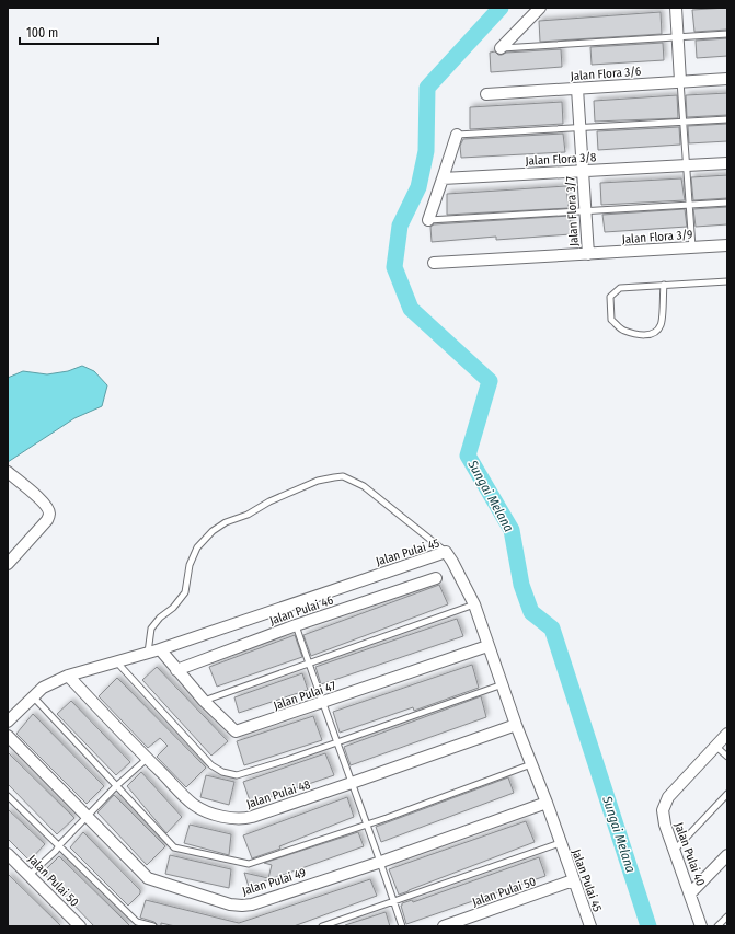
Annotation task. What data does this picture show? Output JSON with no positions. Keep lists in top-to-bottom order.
{
  "streets": {
    "street": [
      "Jalan Flora 3/6",
      "Jalan Flora 3/8",
      "Jalan Flora 3/7",
      "Jalan Flora 3/9",
      "Jalan Pulai 45",
      "Jalan Pulai 46",
      "Jalan Pulai 47",
      "Jalan Pulai 48",
      "Jalan Pulai 40",
      "Jalan Pulai 50",
      "Jalan Pulai 49"
    ]
  },
  "crossings": [
    ["Jalan Flora 3/6", "Jalan Flora 3/7"],
    ["Jalan Flora 3/8", "Jalan Flora 3/7"],
    ["Jalan Flora 3/7", "Jalan Flora 3/9"],
    ["Jalan Pulai 45", "Jalan Pulai 47"],
    ["Jalan Pulai 45", "Jalan Pulai 48"],
    ["Jalan Pulai 45", "Jalan Pulai 50"],
    ["Jalan Pulai 45", "Jalan Pulai 49"],
    ["Jalan Pulai 46", "Jalan Pulai 47"]
  ],
  "water": ["Sungai Melana"],
  "scale_bar": "100 m"
}
